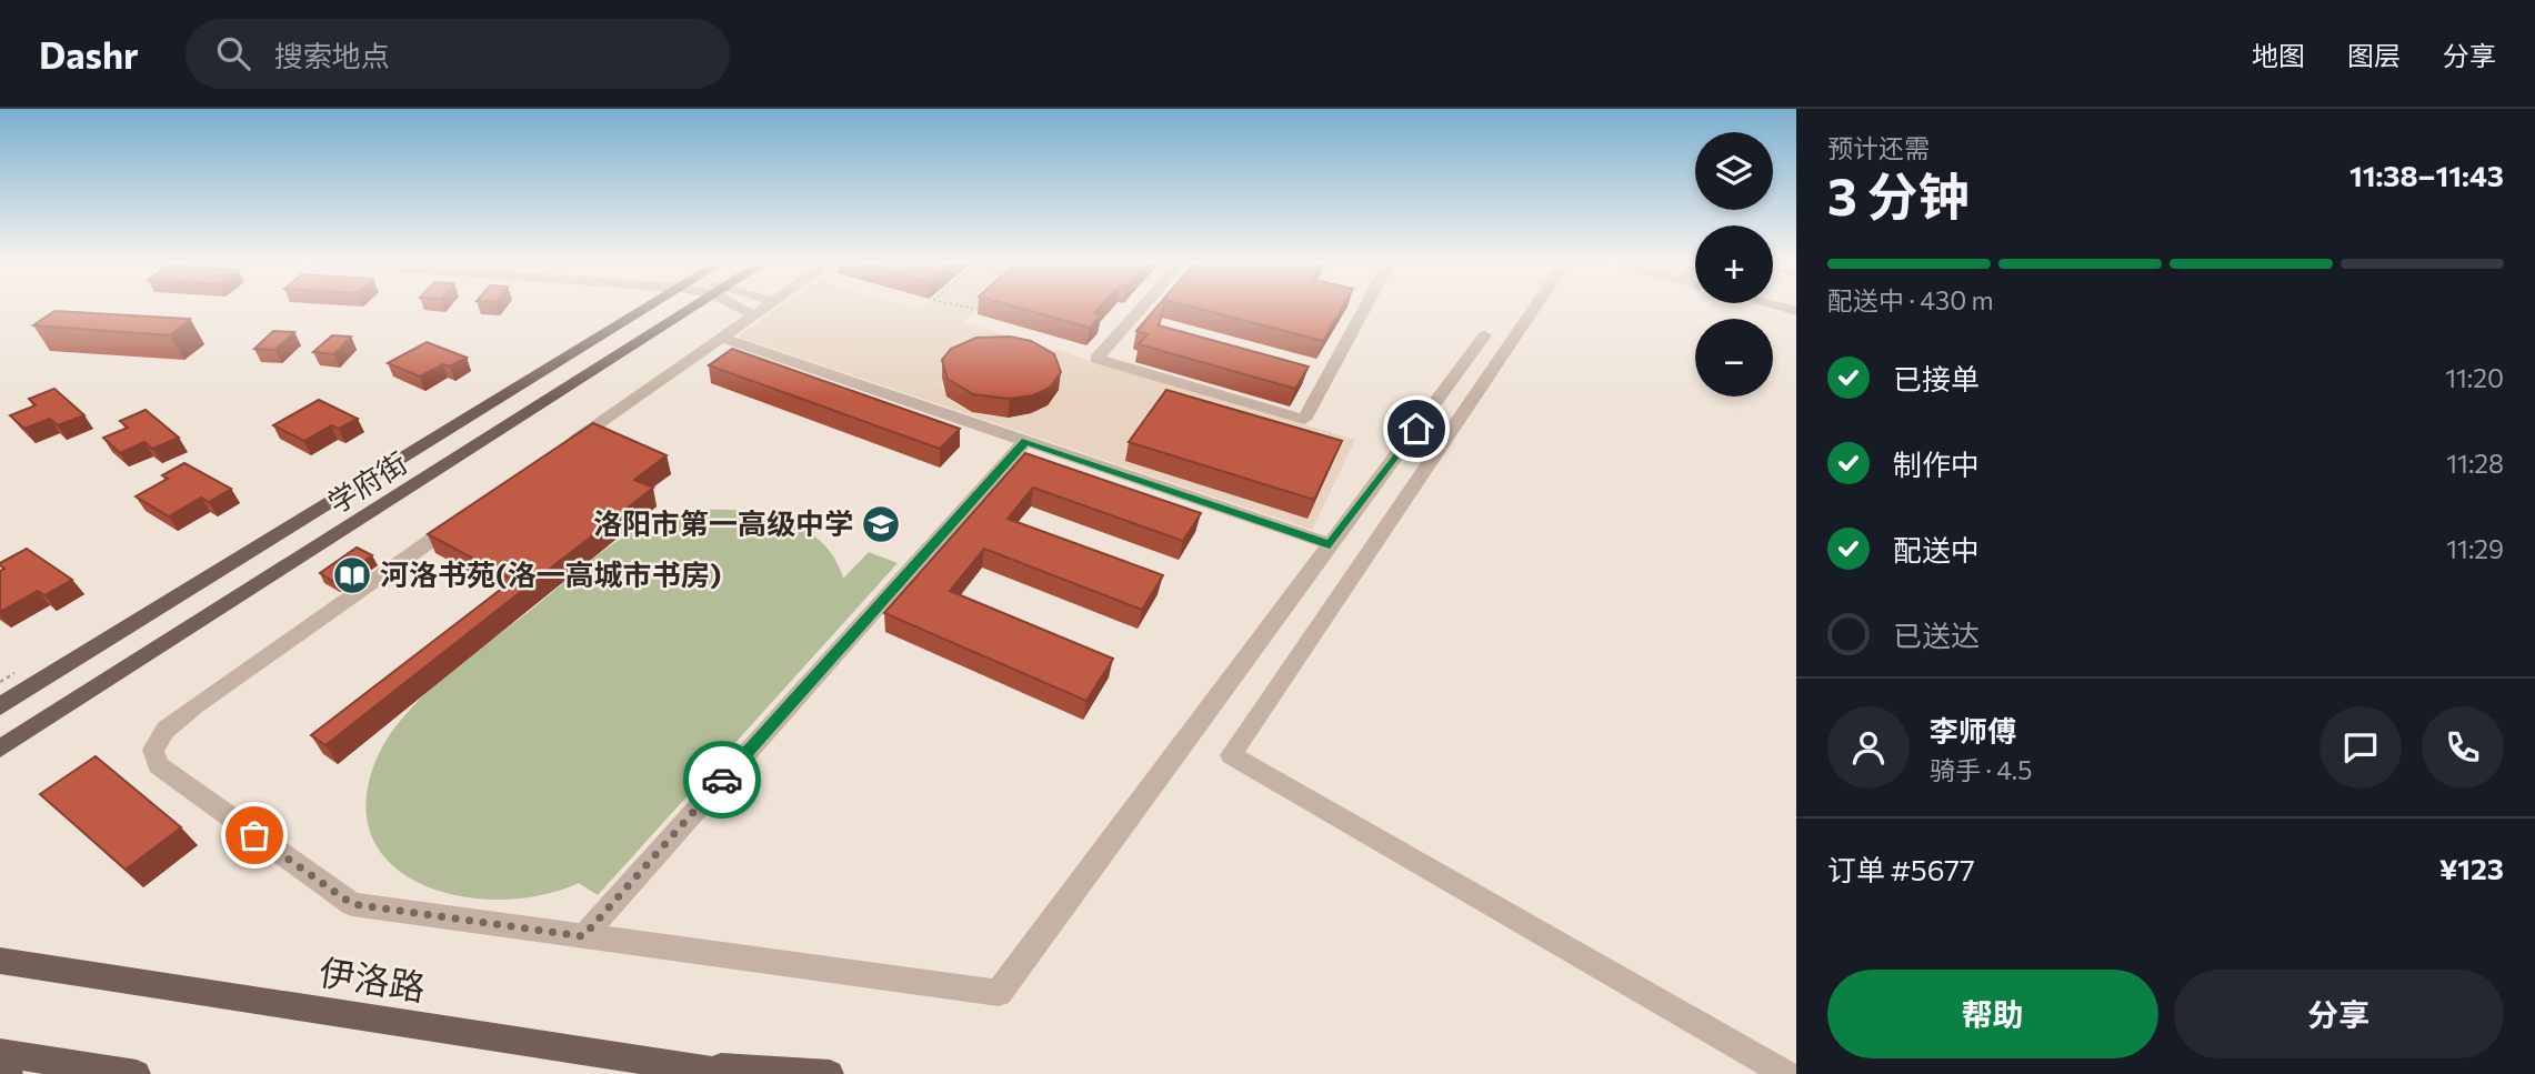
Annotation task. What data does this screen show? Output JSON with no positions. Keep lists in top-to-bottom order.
{
  "streets": {
    "main road": ["学府街", "伊洛路"]
  },
  "places": {
    "school or university": ["洛阳市第一高级中学"],
    "library": ["河洛书苑(洛一高城市书房)"]
  },
  "page": {
    "header": "Dashr",
    "search": "搜索地点",
    "nav": ["地图", "图层", "分享"],
    "heading": ["3 分钟", "预计还需", "11:38–11:43"],
    "panel": [
      "李师傅",
      "骑手 · 4.5",
      "订单 #5677",
      "¥123"
    ],
    "map_buttons": ["+", "−"],
    "bar": "配送中 · 430 m",
    "list": [
      ["已接单", "11:20"],
      ["制作中", "11:28"],
      ["配送中", "11:29"],
      "已送达"
    ],
    "buttons": ["帮助", "分享"]
  }
}
